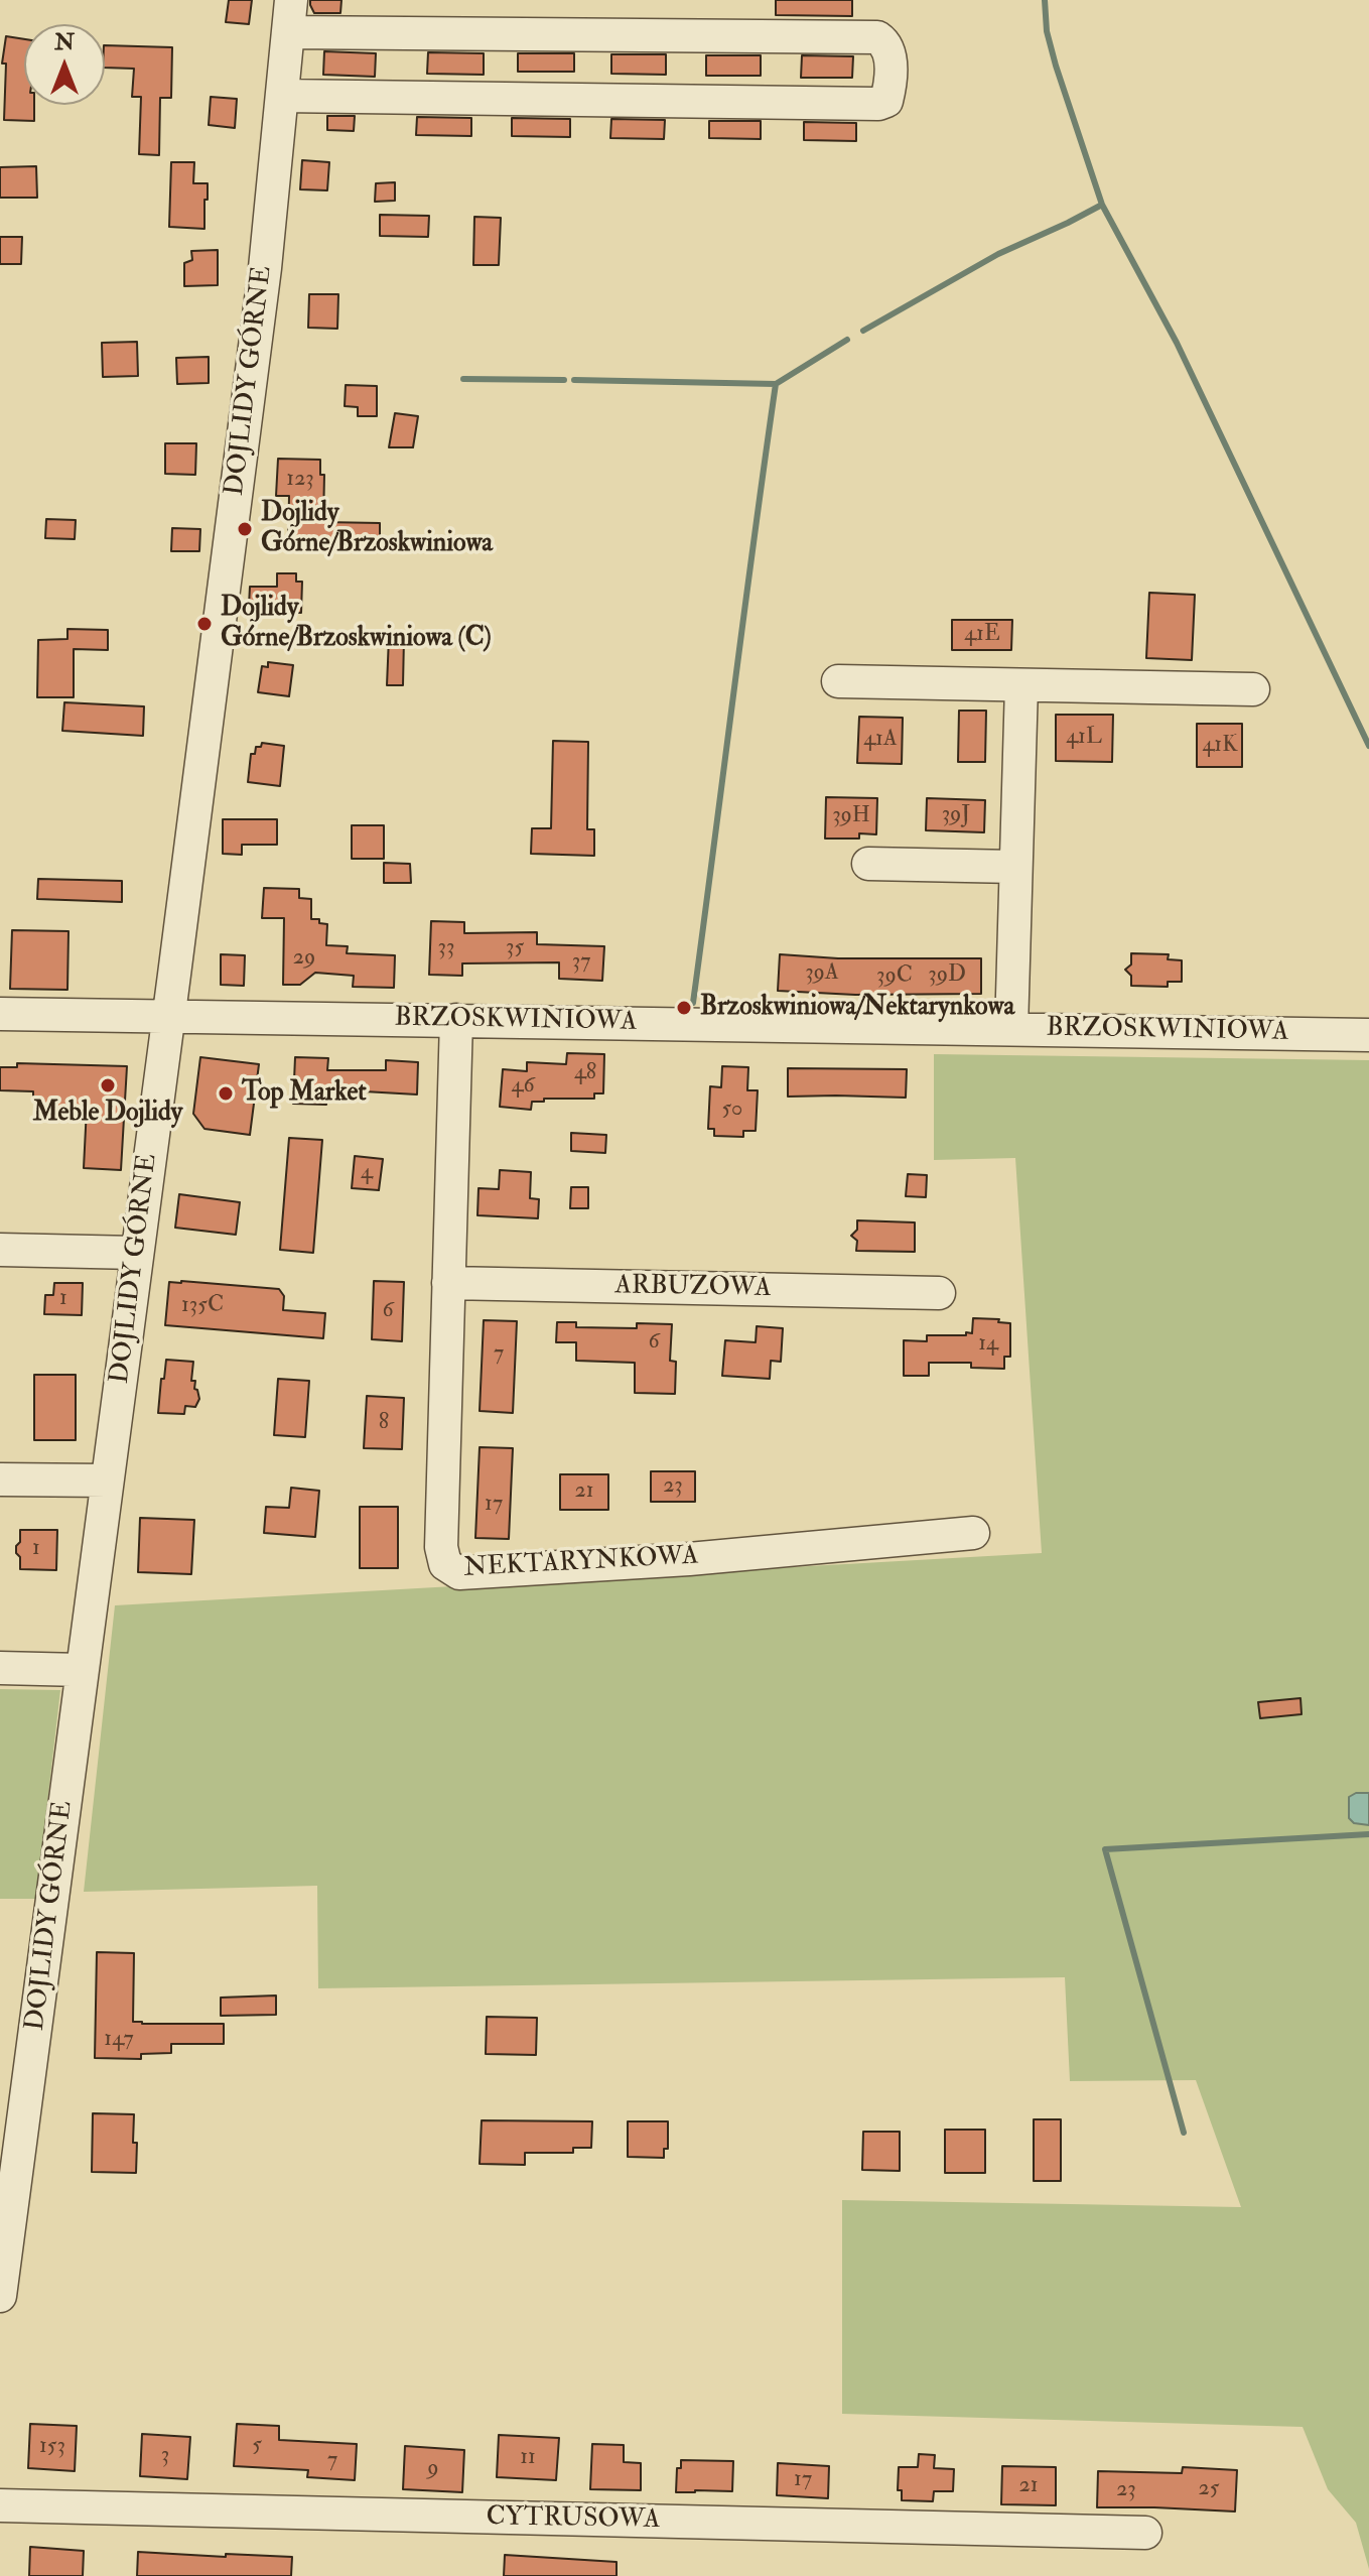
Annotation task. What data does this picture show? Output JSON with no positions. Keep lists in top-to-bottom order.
{
  "streets": {
    "street": [
      "DOJLIDY GÓRNE",
      "BRZOSKWINIOWA",
      "ARBUZOWA",
      "NEKTARYNKOWA",
      "CYTRUSOWA"
    ]
  },
  "crossings": [
    ["DOJLIDY GÓRNE", "BRZOSKWINIOWA"],
    ["BRZOSKWINIOWA", "NEKTARYNKOWA"],
    ["ARBUZOWA", "NEKTARYNKOWA"]
  ],
  "places": [
    "Dojlidy Górne/Brzoskwiniowa",
    "Dojlidy Górne/Brzoskwiniowa (C)",
    "Brzoskwiniowa/Nektarynkowa",
    "Meble Dojlidy",
    "Top Market"
  ],
  "house_numbers": [
    "123",
    "41E",
    "41L",
    "41A",
    "41K",
    "39J",
    "39H",
    "33",
    "35",
    "29",
    "37",
    "39A",
    "39D",
    "39C",
    "48",
    "46",
    "50",
    "4",
    "1",
    "135C",
    "6",
    "6",
    "14",
    "7",
    "8",
    "23",
    "21",
    "17",
    "1",
    "147",
    "5",
    "153",
    "3",
    "11",
    "7",
    "9",
    "17",
    "21",
    "25",
    "23"
  ],
  "north": "top"
}
